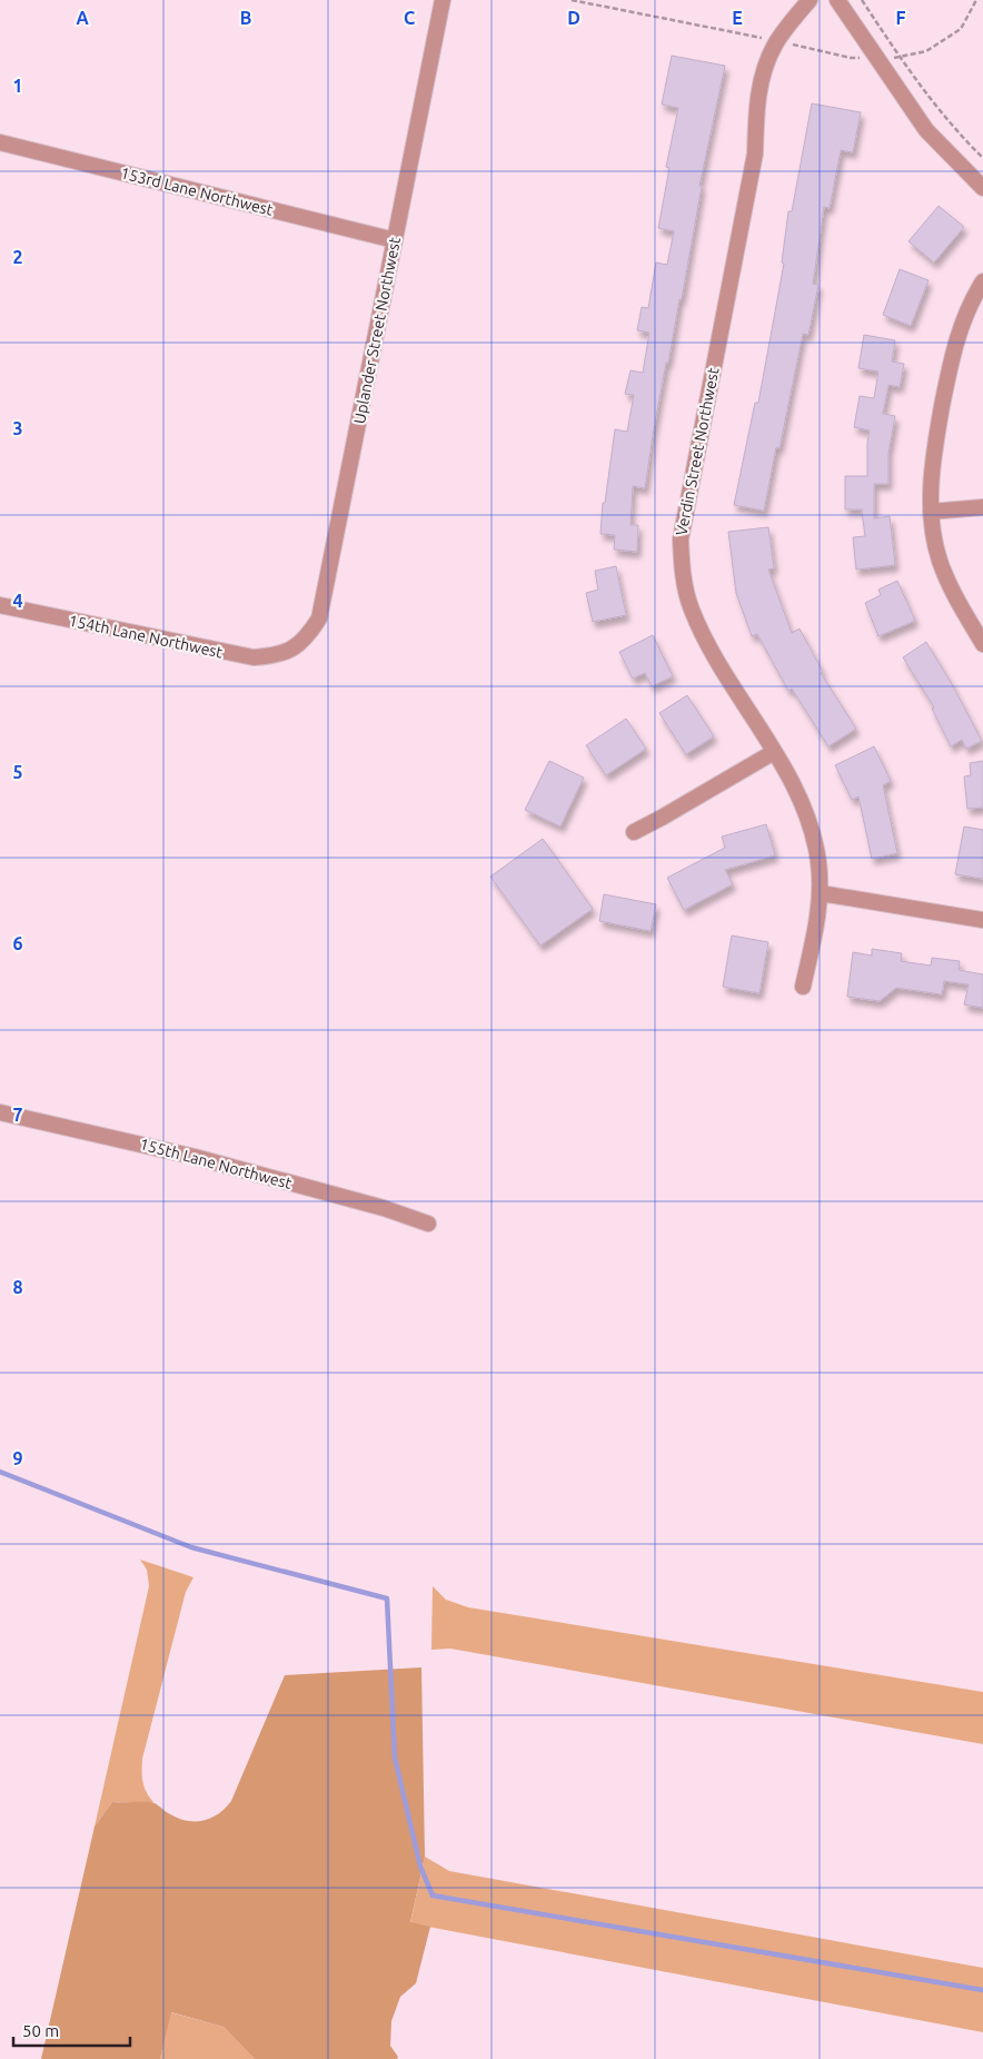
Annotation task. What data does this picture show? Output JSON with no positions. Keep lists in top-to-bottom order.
{
  "streets": {
    "street": [
      "153rd Lane Northwest",
      "Uplander Street Northwest",
      "Verdin Street Northwest",
      "154th Lane Northwest",
      "155th Lane Northwest"
    ]
  },
  "crossings": [
    ["153rd Lane Northwest", "Uplander Street Northwest"],
    ["Uplander Street Northwest", "154th Lane Northwest"]
  ],
  "scale_bar": "50 m",
  "grid": {
    "columns": [
      "A",
      "B",
      "C",
      "D",
      "E",
      "F"
    ],
    "rows": [
      "1",
      "2",
      "3",
      "4",
      "5",
      "6",
      "7",
      "8",
      "9"
    ]
  }
}
